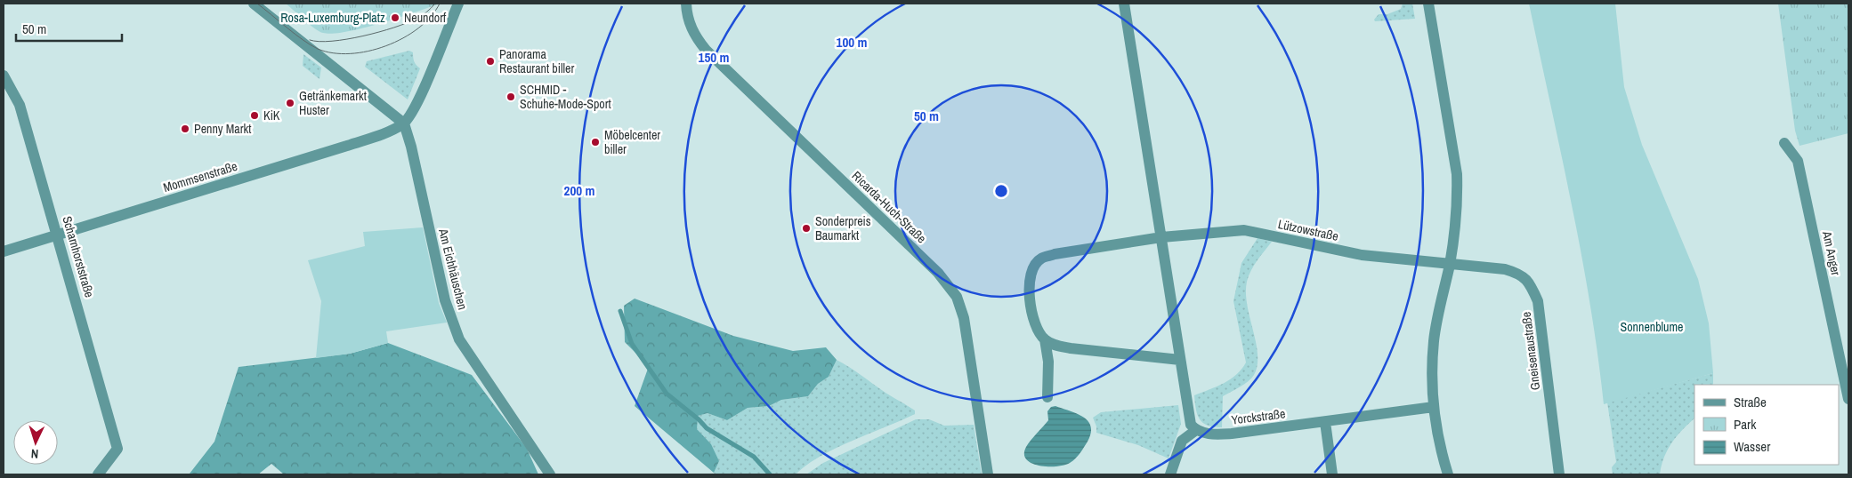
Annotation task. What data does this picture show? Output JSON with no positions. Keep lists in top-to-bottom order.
{
  "streets": {
    "street": [
      "Mommsenstraße",
      "Ricarda-Huch-Straße",
      "Lützowstraße",
      "Am Anger",
      "Scharnhorststraße",
      "Am Eichhäuschen",
      "Gneisenaustraße",
      "Yorckstraße"
    ]
  },
  "crossings": [
    ["Mommsenstraße", "Scharnhorststraße"],
    ["Mommsenstraße", "Am Eichhäuschen"],
    ["Lützowstraße", "Gneisenaustraße"]
  ],
  "parks": ["Rosa-Luxemburg-Platz", "Sonnenblume"],
  "places": [
    "Neundorf",
    "Panorama Restaurant biller",
    "SCHMID - Schuhe-Mode-Sport",
    "Getränkemarkt Huster",
    "KiK",
    "Penny Markt",
    "Möbelcenter biller",
    "Sonderpreis Baumarkt"
  ],
  "legend": ["Straße", "Park", "Wasser"],
  "scale_bar": "50 m",
  "north": "bottom",
  "rings": [
    "100 m",
    "150 m",
    "50 m",
    "200 m"
  ]
}
